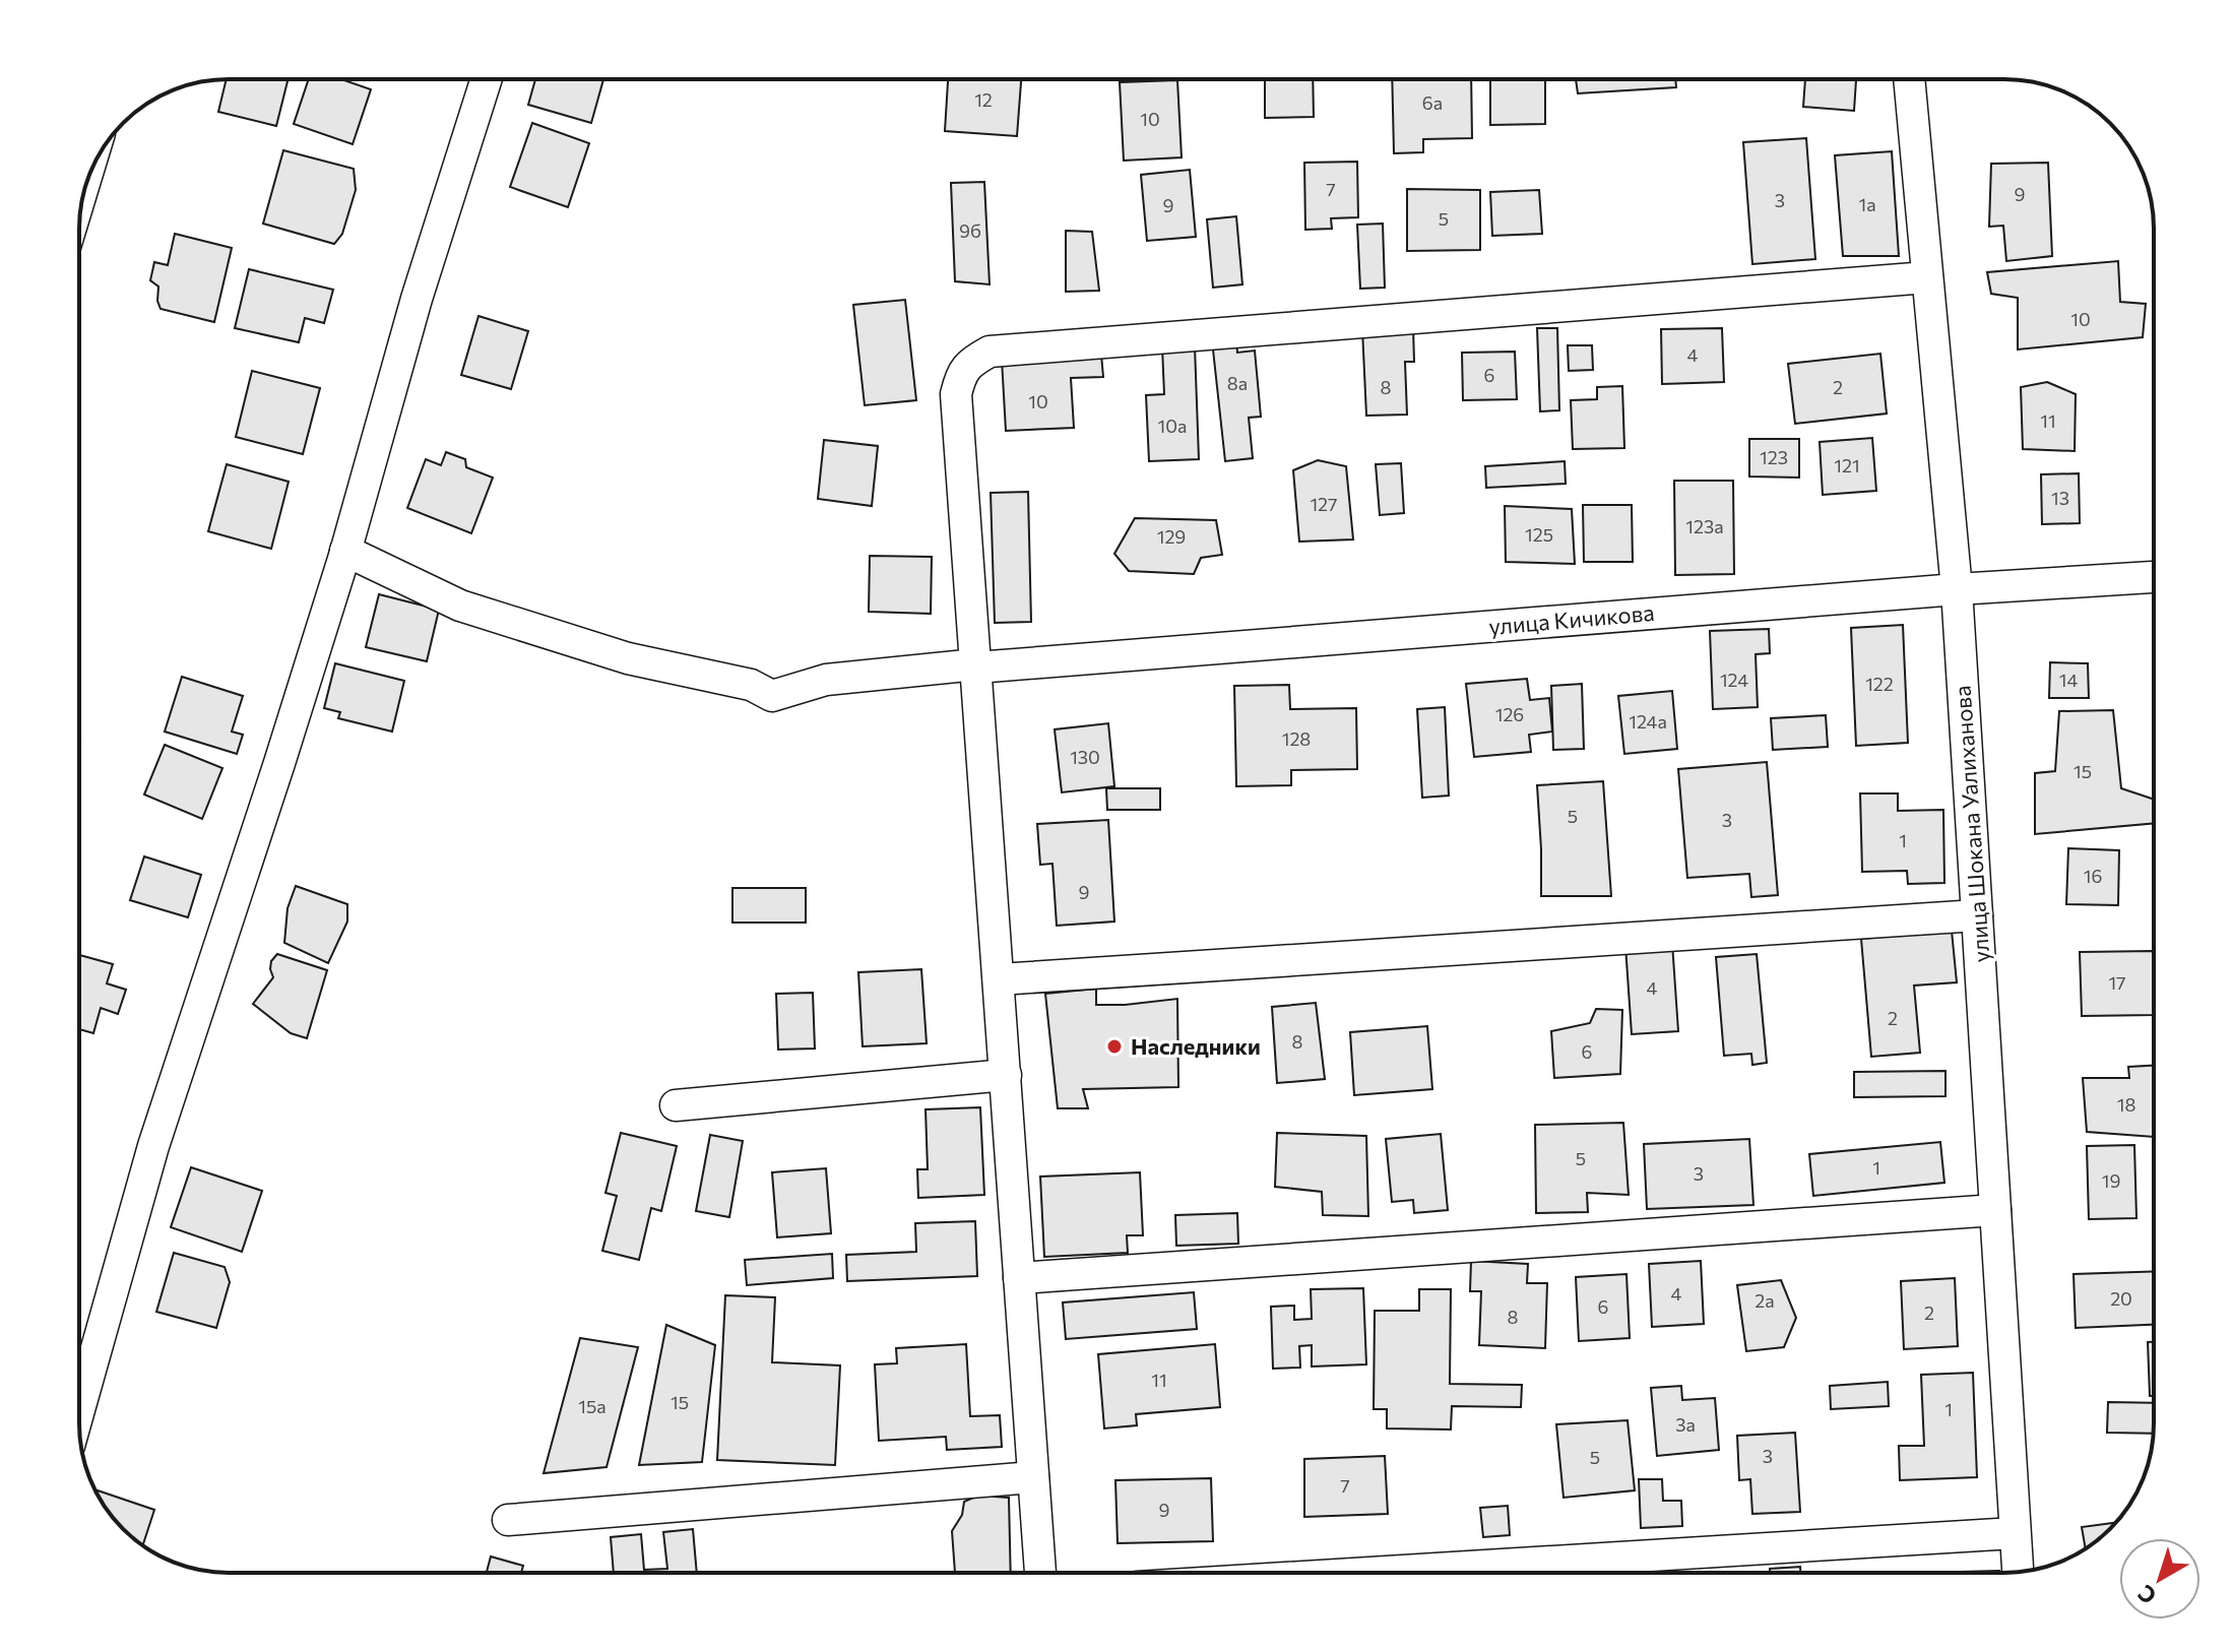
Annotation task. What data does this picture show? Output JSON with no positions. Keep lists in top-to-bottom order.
{
  "streets": {
    "street": ["улица Кичикова", "улица Шокана Уалиханова"]
  },
  "crossings": [
    ["улица Кичикова", "улица Шокана Уалиханова"]
  ],
  "places": ["Наследники"],
  "house_numbers": [
    "12",
    "6а",
    "10",
    "7",
    "9",
    "3",
    "1а",
    "9",
    "5",
    "9б",
    "10",
    "4",
    "6",
    "8а",
    "8",
    "2",
    "10",
    "11",
    "10а",
    "123",
    "121",
    "13",
    "127",
    "123а",
    "125",
    "129",
    "124",
    "14",
    "122",
    "126",
    "124а",
    "128",
    "130",
    "15",
    "5",
    "3",
    "1",
    "16",
    "9",
    "17",
    "4",
    "2",
    "8",
    "6",
    "18",
    "5",
    "1",
    "3",
    "19",
    "4",
    "20",
    "2а",
    "6",
    "2",
    "8",
    "11",
    "15",
    "15а",
    "1",
    "3а",
    "3",
    "5",
    "7",
    "9"
  ],
  "north": "bottom left"
}
